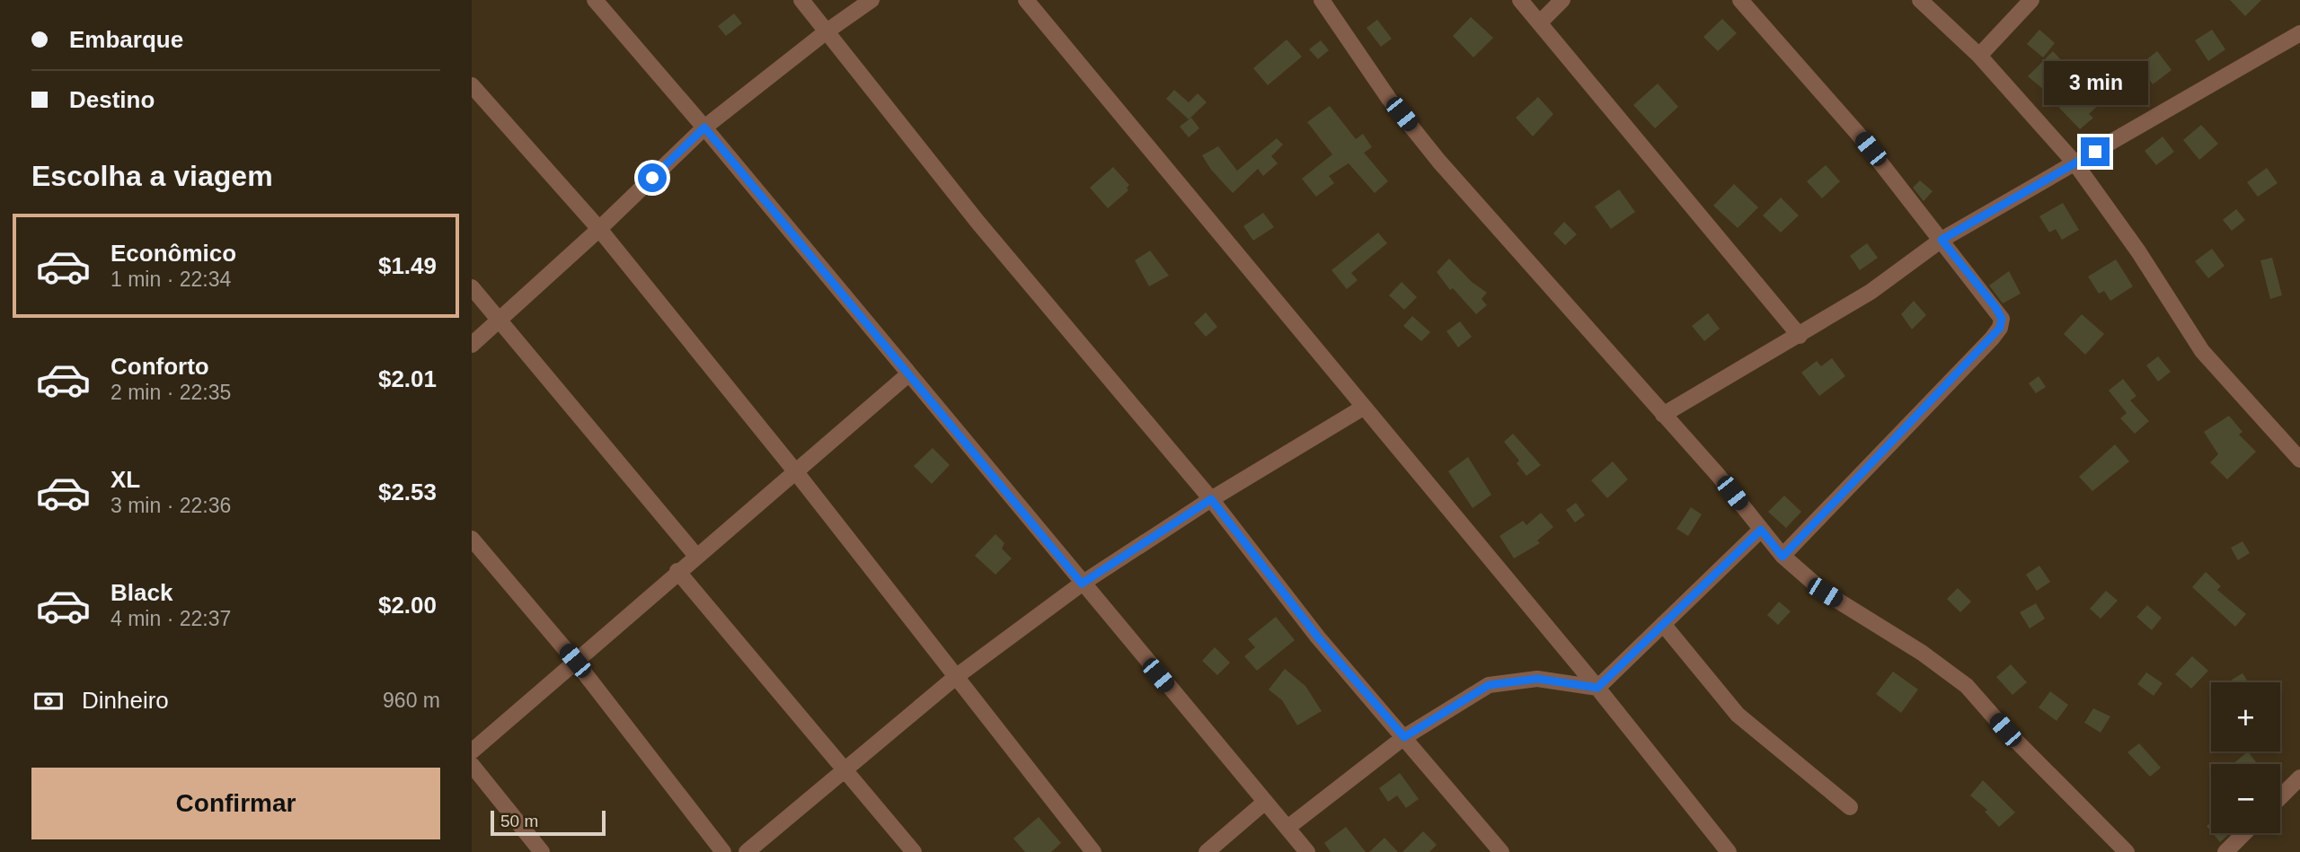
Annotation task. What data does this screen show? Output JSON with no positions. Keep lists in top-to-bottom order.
{
  "scale_bar": "50 m",
  "page": {
    "banner": ["Embarque", "Destino"],
    "bubble": "3 min",
    "heading": "Escolha a viagem",
    "list": [
      {
        "name": "Econômico",
        "note": "1 min · 22:34",
        "value": "$1.49"
      },
      {
        "name": "Conforto",
        "note": "2 min · 22:35",
        "value": "$2.01"
      },
      {
        "name": "XL",
        "note": "3 min · 22:36",
        "value": "$2.53"
      },
      {
        "name": "Black",
        "note": "4 min · 22:37",
        "value": "$2.00"
      }
    ],
    "pay": ["Dinheiro", "960 m"],
    "map_buttons": ["+", "−"],
    "buttons": "Confirmar",
    "scale": "50 m"
  }
}
